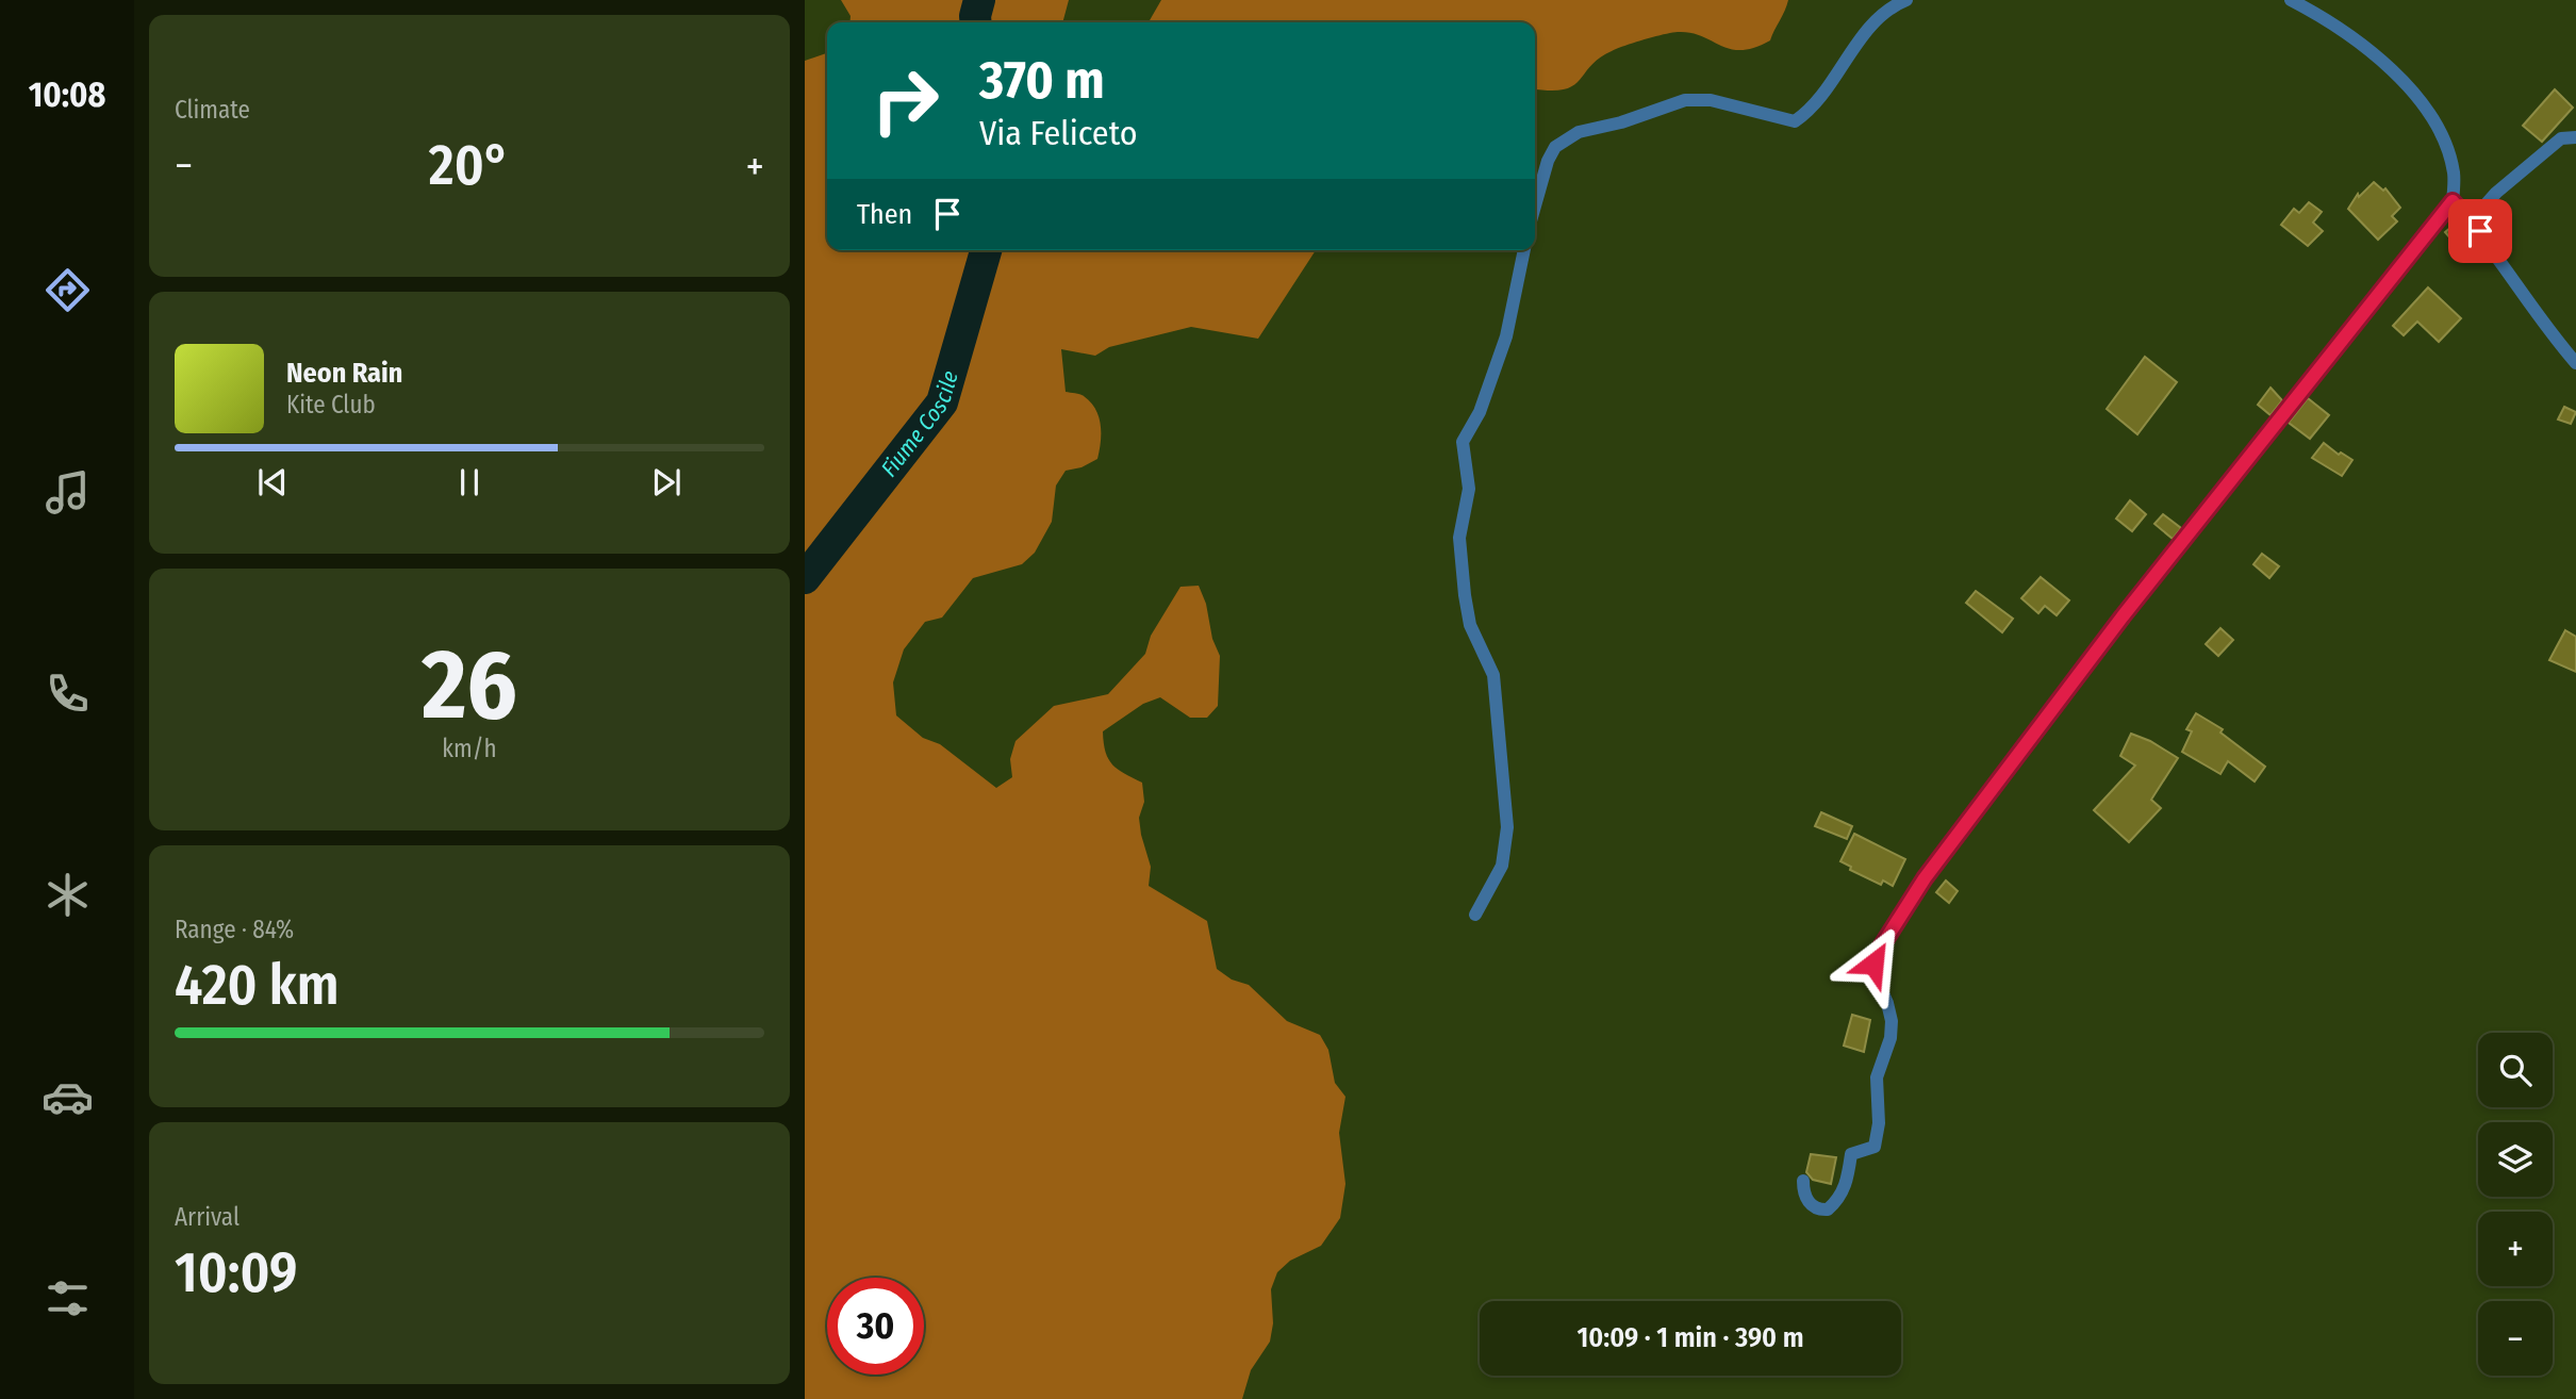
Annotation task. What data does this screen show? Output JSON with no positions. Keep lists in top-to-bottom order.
{
  "water": ["Fiume Coscile"],
  "page": {
    "tabs": "10:08",
    "tile": [
      "Climate",
      ["26", "km/h"],
      ["Range · 84%", "420 km"],
      ["Arrival", "10:09"]
    ],
    "turn": ["370 m", "Via Feliceto"],
    "heat": ["−", "20°", "+"],
    "then": "Then",
    "song": ["Neon Rain", "Kite Club"],
    "map_buttons": ["+", "−"],
    "limit": "30",
    "trip": "10:09 · 1 min · 390 m"
  }
}
